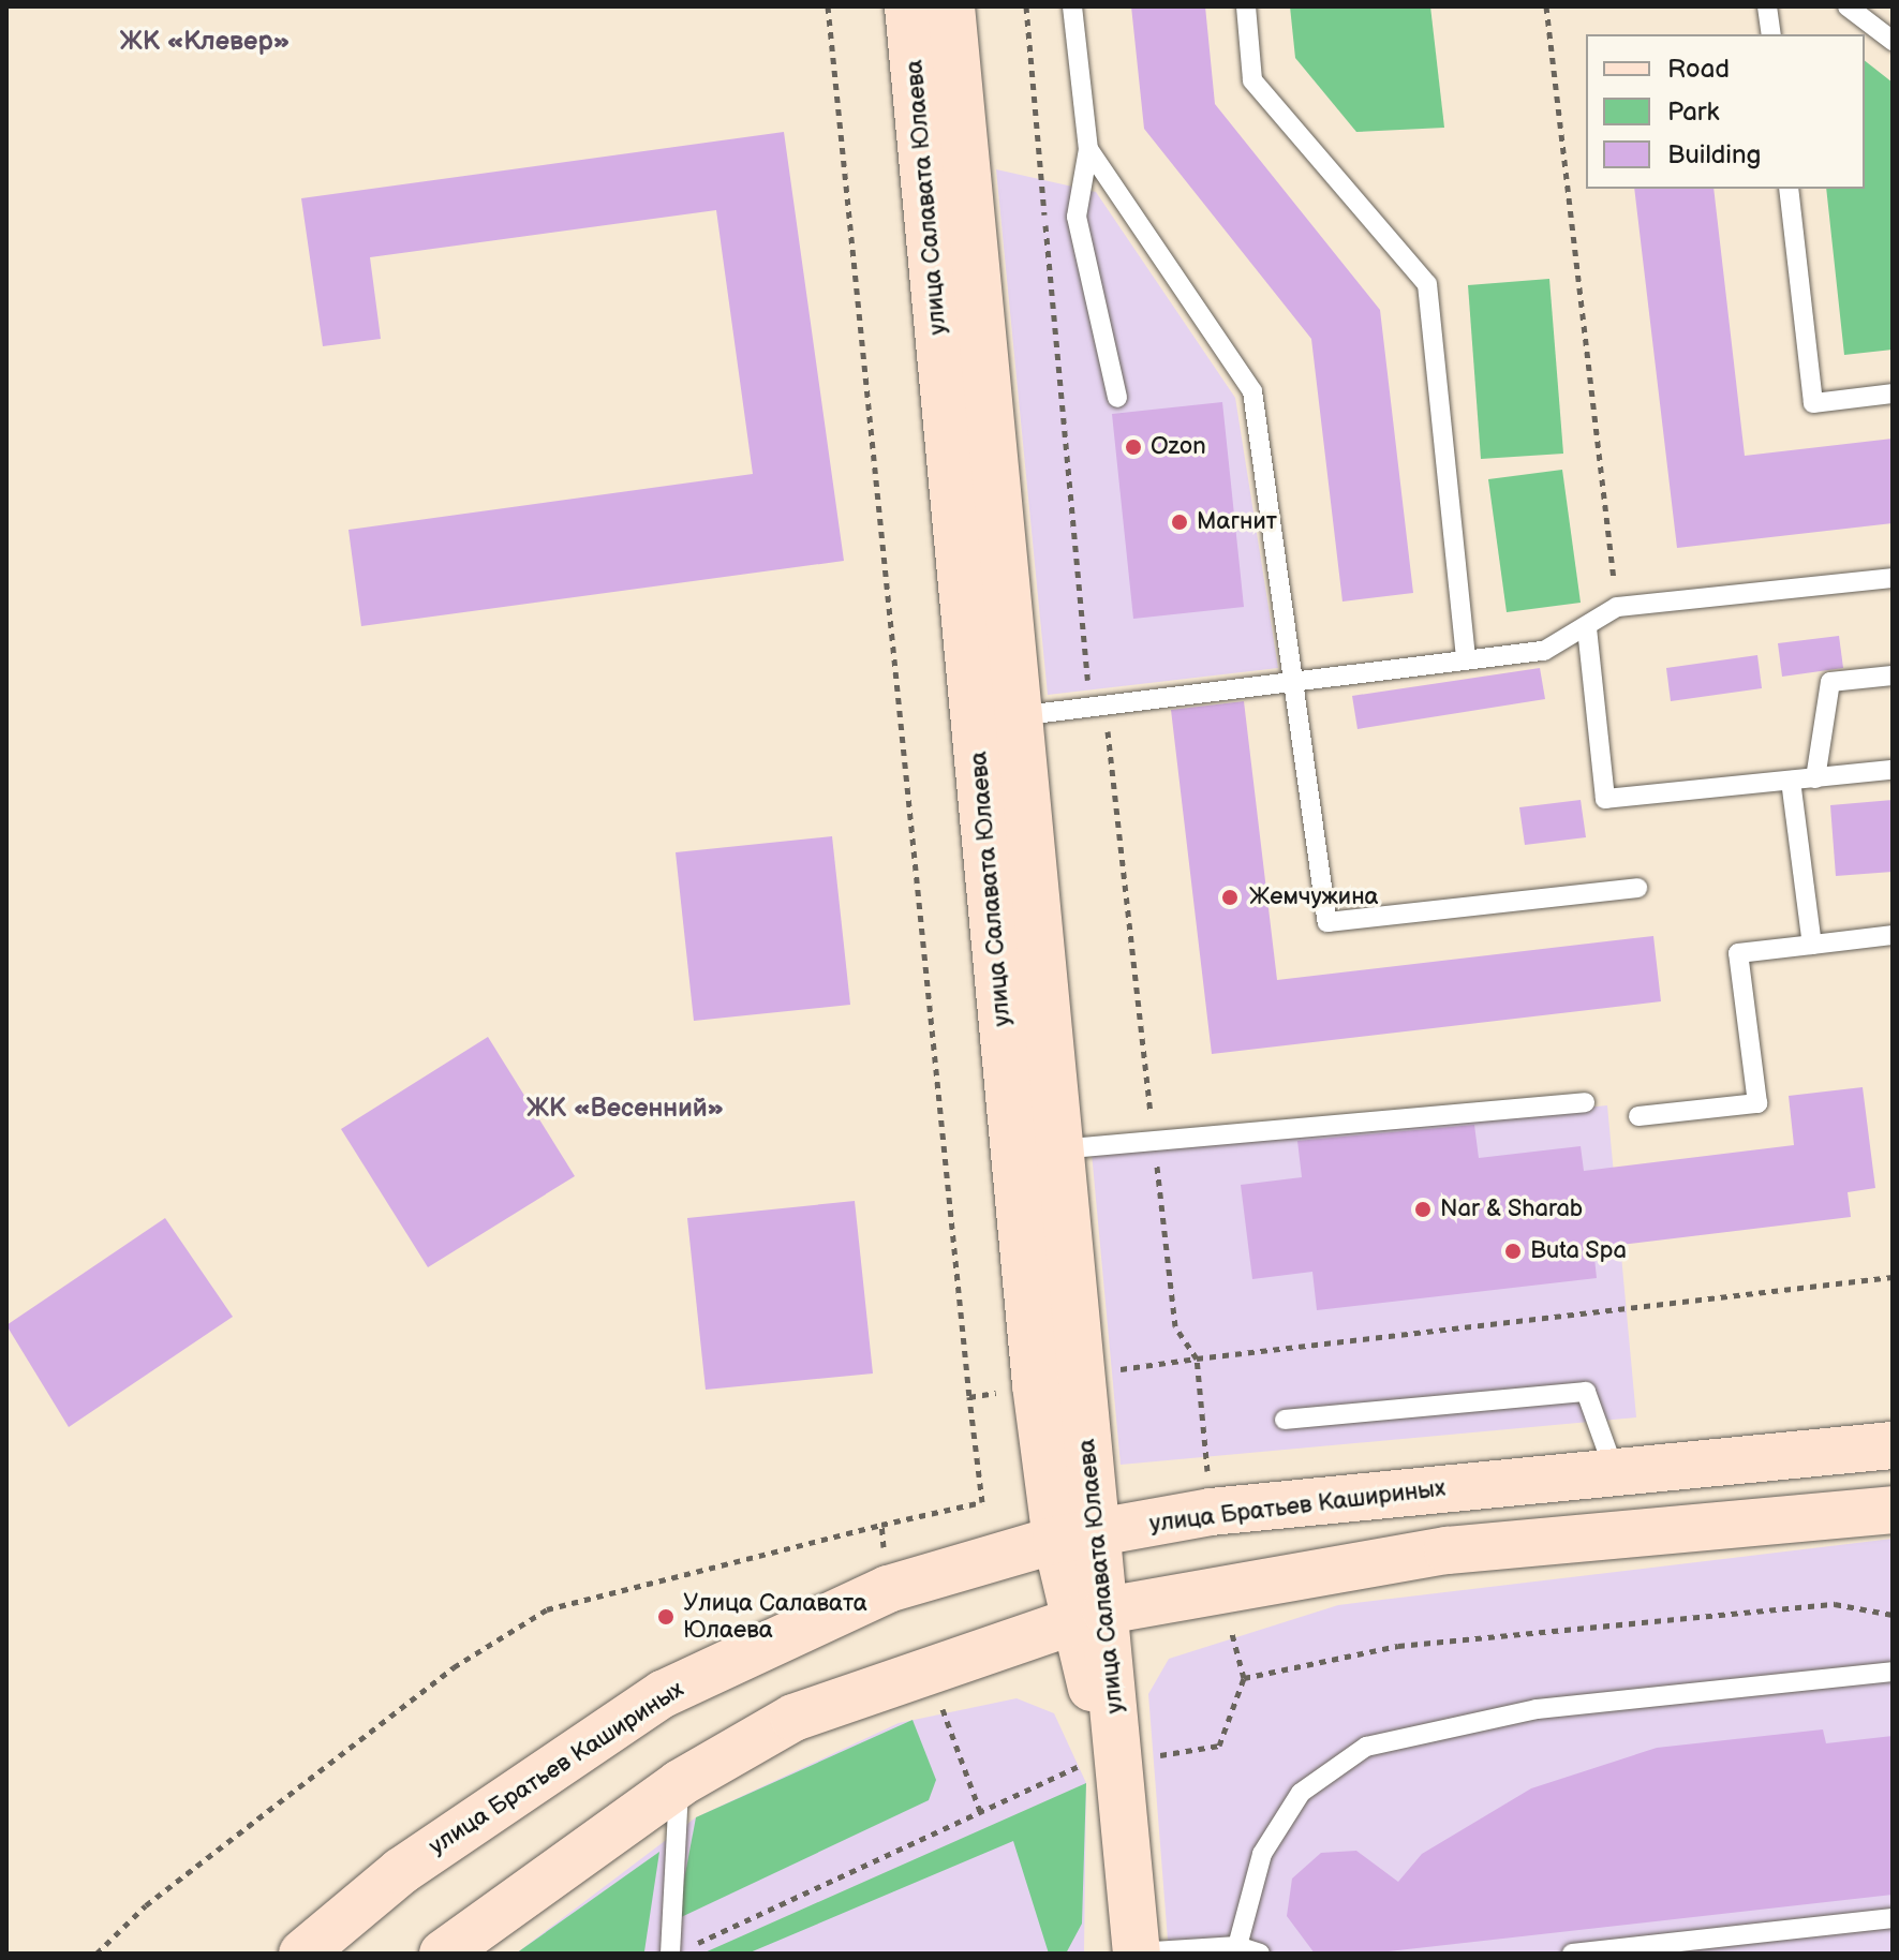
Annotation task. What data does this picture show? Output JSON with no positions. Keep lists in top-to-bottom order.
{
  "streets": {
    "main road": ["улица Салавата Юлаева", "улица Братьев Кашириных"]
  },
  "crossings": [
    ["улица Салавата Юлаева", "улица Братьев Кашириных"]
  ],
  "districts": ["ЖК «Клевер»", "ЖК «Весенний»"],
  "places": [
    "Ozon",
    "Магнит",
    "Жемчужина",
    "Nar & Sharab",
    "Buta Spa",
    "Улица Салавата Юлаева"
  ],
  "legend": ["Road", "Park", "Building"]
}
